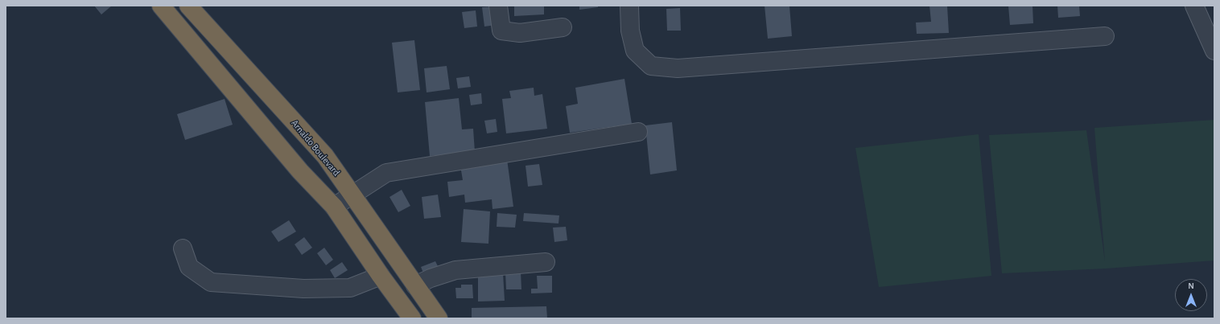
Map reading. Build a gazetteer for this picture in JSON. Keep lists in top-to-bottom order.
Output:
{
  "streets": {
    "highway": ["Arnaldo Boulevard"]
  },
  "north": "top"
}
